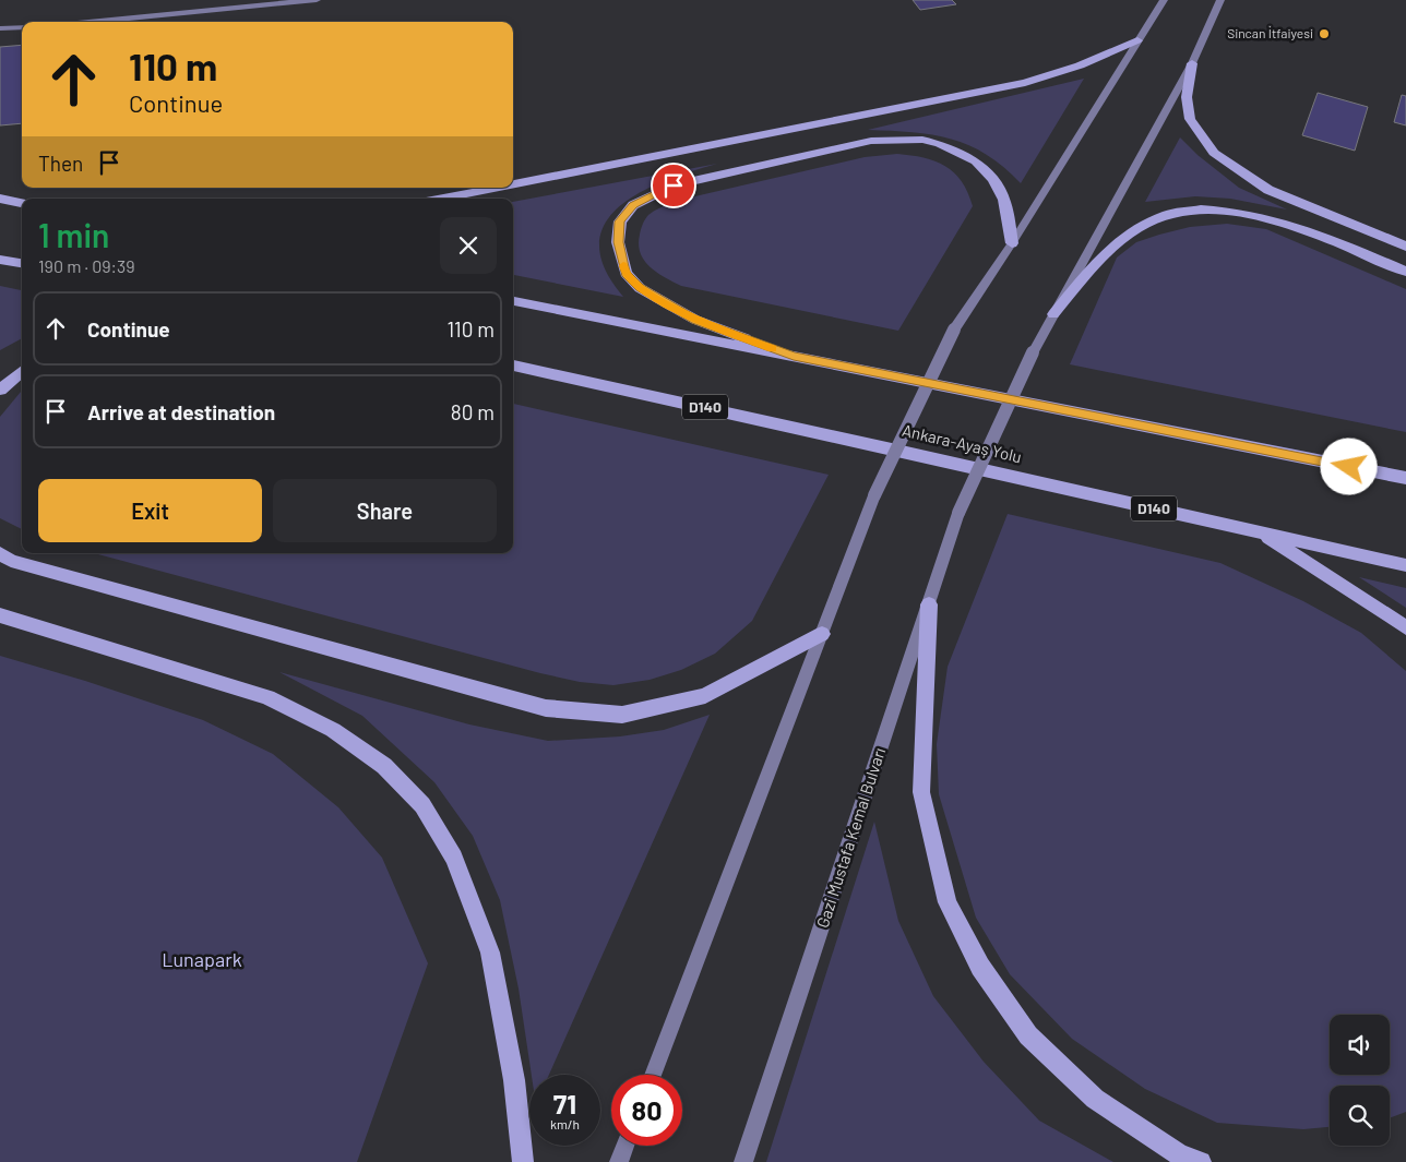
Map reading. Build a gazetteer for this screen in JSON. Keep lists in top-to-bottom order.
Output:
{
  "streets": {
    "highway": ["D140", "Ankara-Ayaş Yolu"],
    "main road": ["Gazi Mustafa Kemal Bulvarı"]
  },
  "parks": ["Lunapark"],
  "places": ["Sincan İtfaiyesi"],
  "page": {
    "turn": ["110 m", "Continue"],
    "then": "Then",
    "heading": ["1 min", "190 m · 09:39"],
    "list": [
      {
        "name": "Continue",
        "value": "110 m"
      },
      {
        "name": "Arrive at destination",
        "value": "80 m"
      }
    ],
    "buttons": ["Exit", "Share"],
    "speed": "71 km/h",
    "limit": "80"
  }
}
